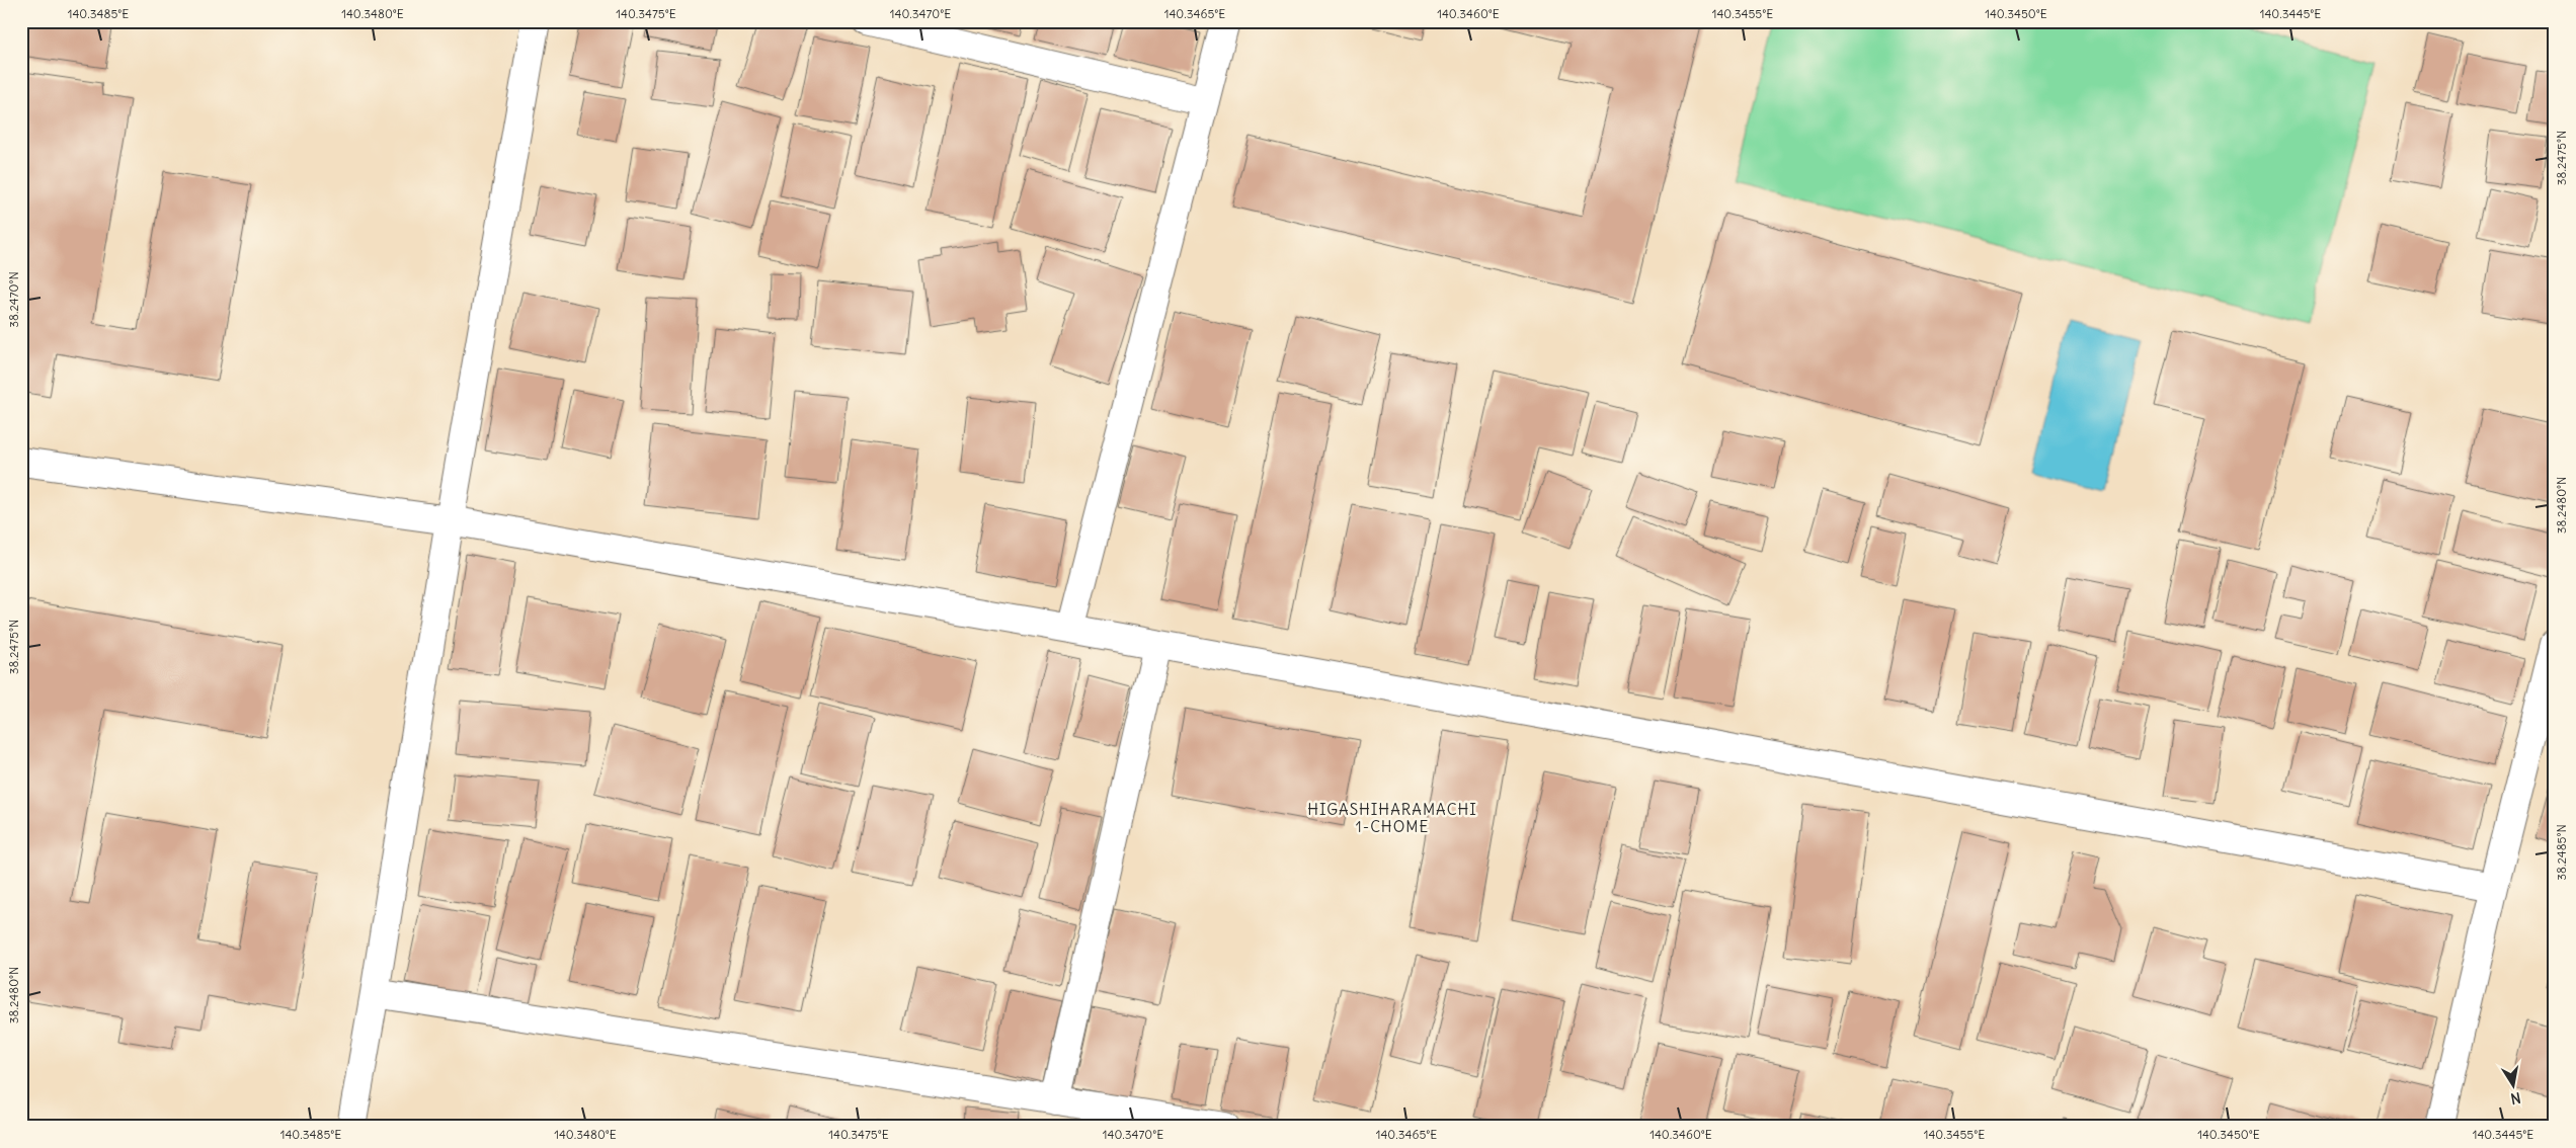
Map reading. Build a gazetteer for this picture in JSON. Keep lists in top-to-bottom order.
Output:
{
  "districts": ["HIGASHIHARAMACHI 1-CHOME"],
  "north": "bottom",
  "coordinates": [
    "140.3485°E",
    "140.3480°E",
    "140.3475°E",
    "140.3470°E",
    "140.3465°E",
    "140.3460°E",
    "140.3455°E",
    "140.3450°E",
    "140.3445°E",
    "38.2475°N",
    "38.2470°N",
    "38.2480°N",
    "38.2485°N"
  ]
}
